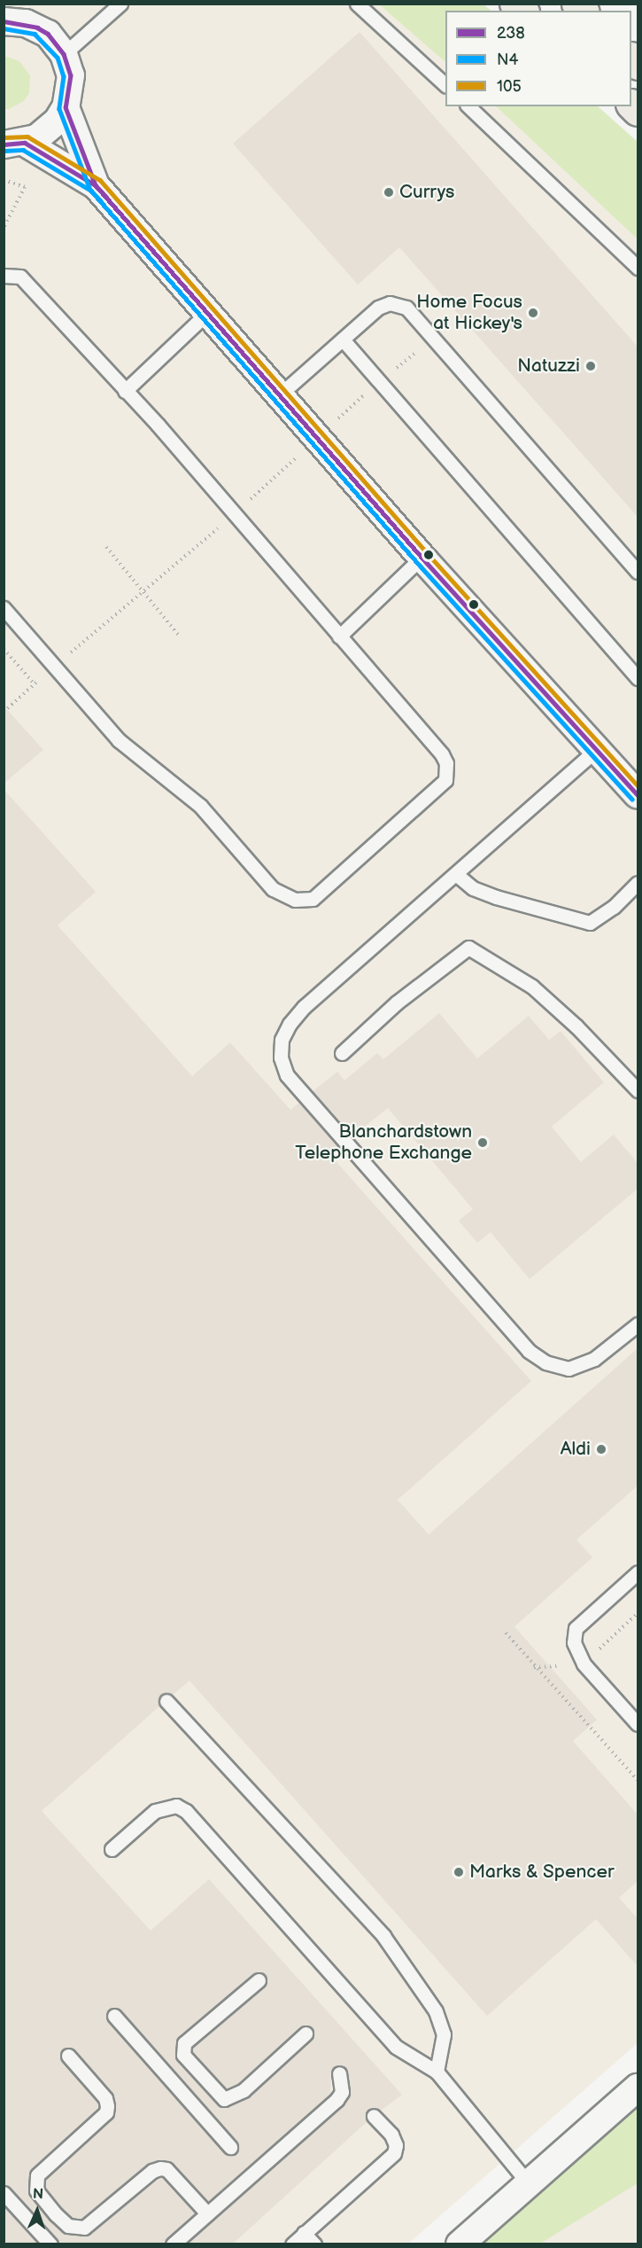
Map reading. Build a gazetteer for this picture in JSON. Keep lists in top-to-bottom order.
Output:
{
  "places": [
    "Currys",
    "Home Focus at Hickey's",
    "Natuzzi",
    "Blanchardstown Telephone Exchange",
    "Aldi",
    "Marks & Spencer"
  ],
  "lines": ["transit line 238", "transit line N4", "transit line 105"],
  "legend": ["238", "N4", "105"],
  "north": "top"
}
